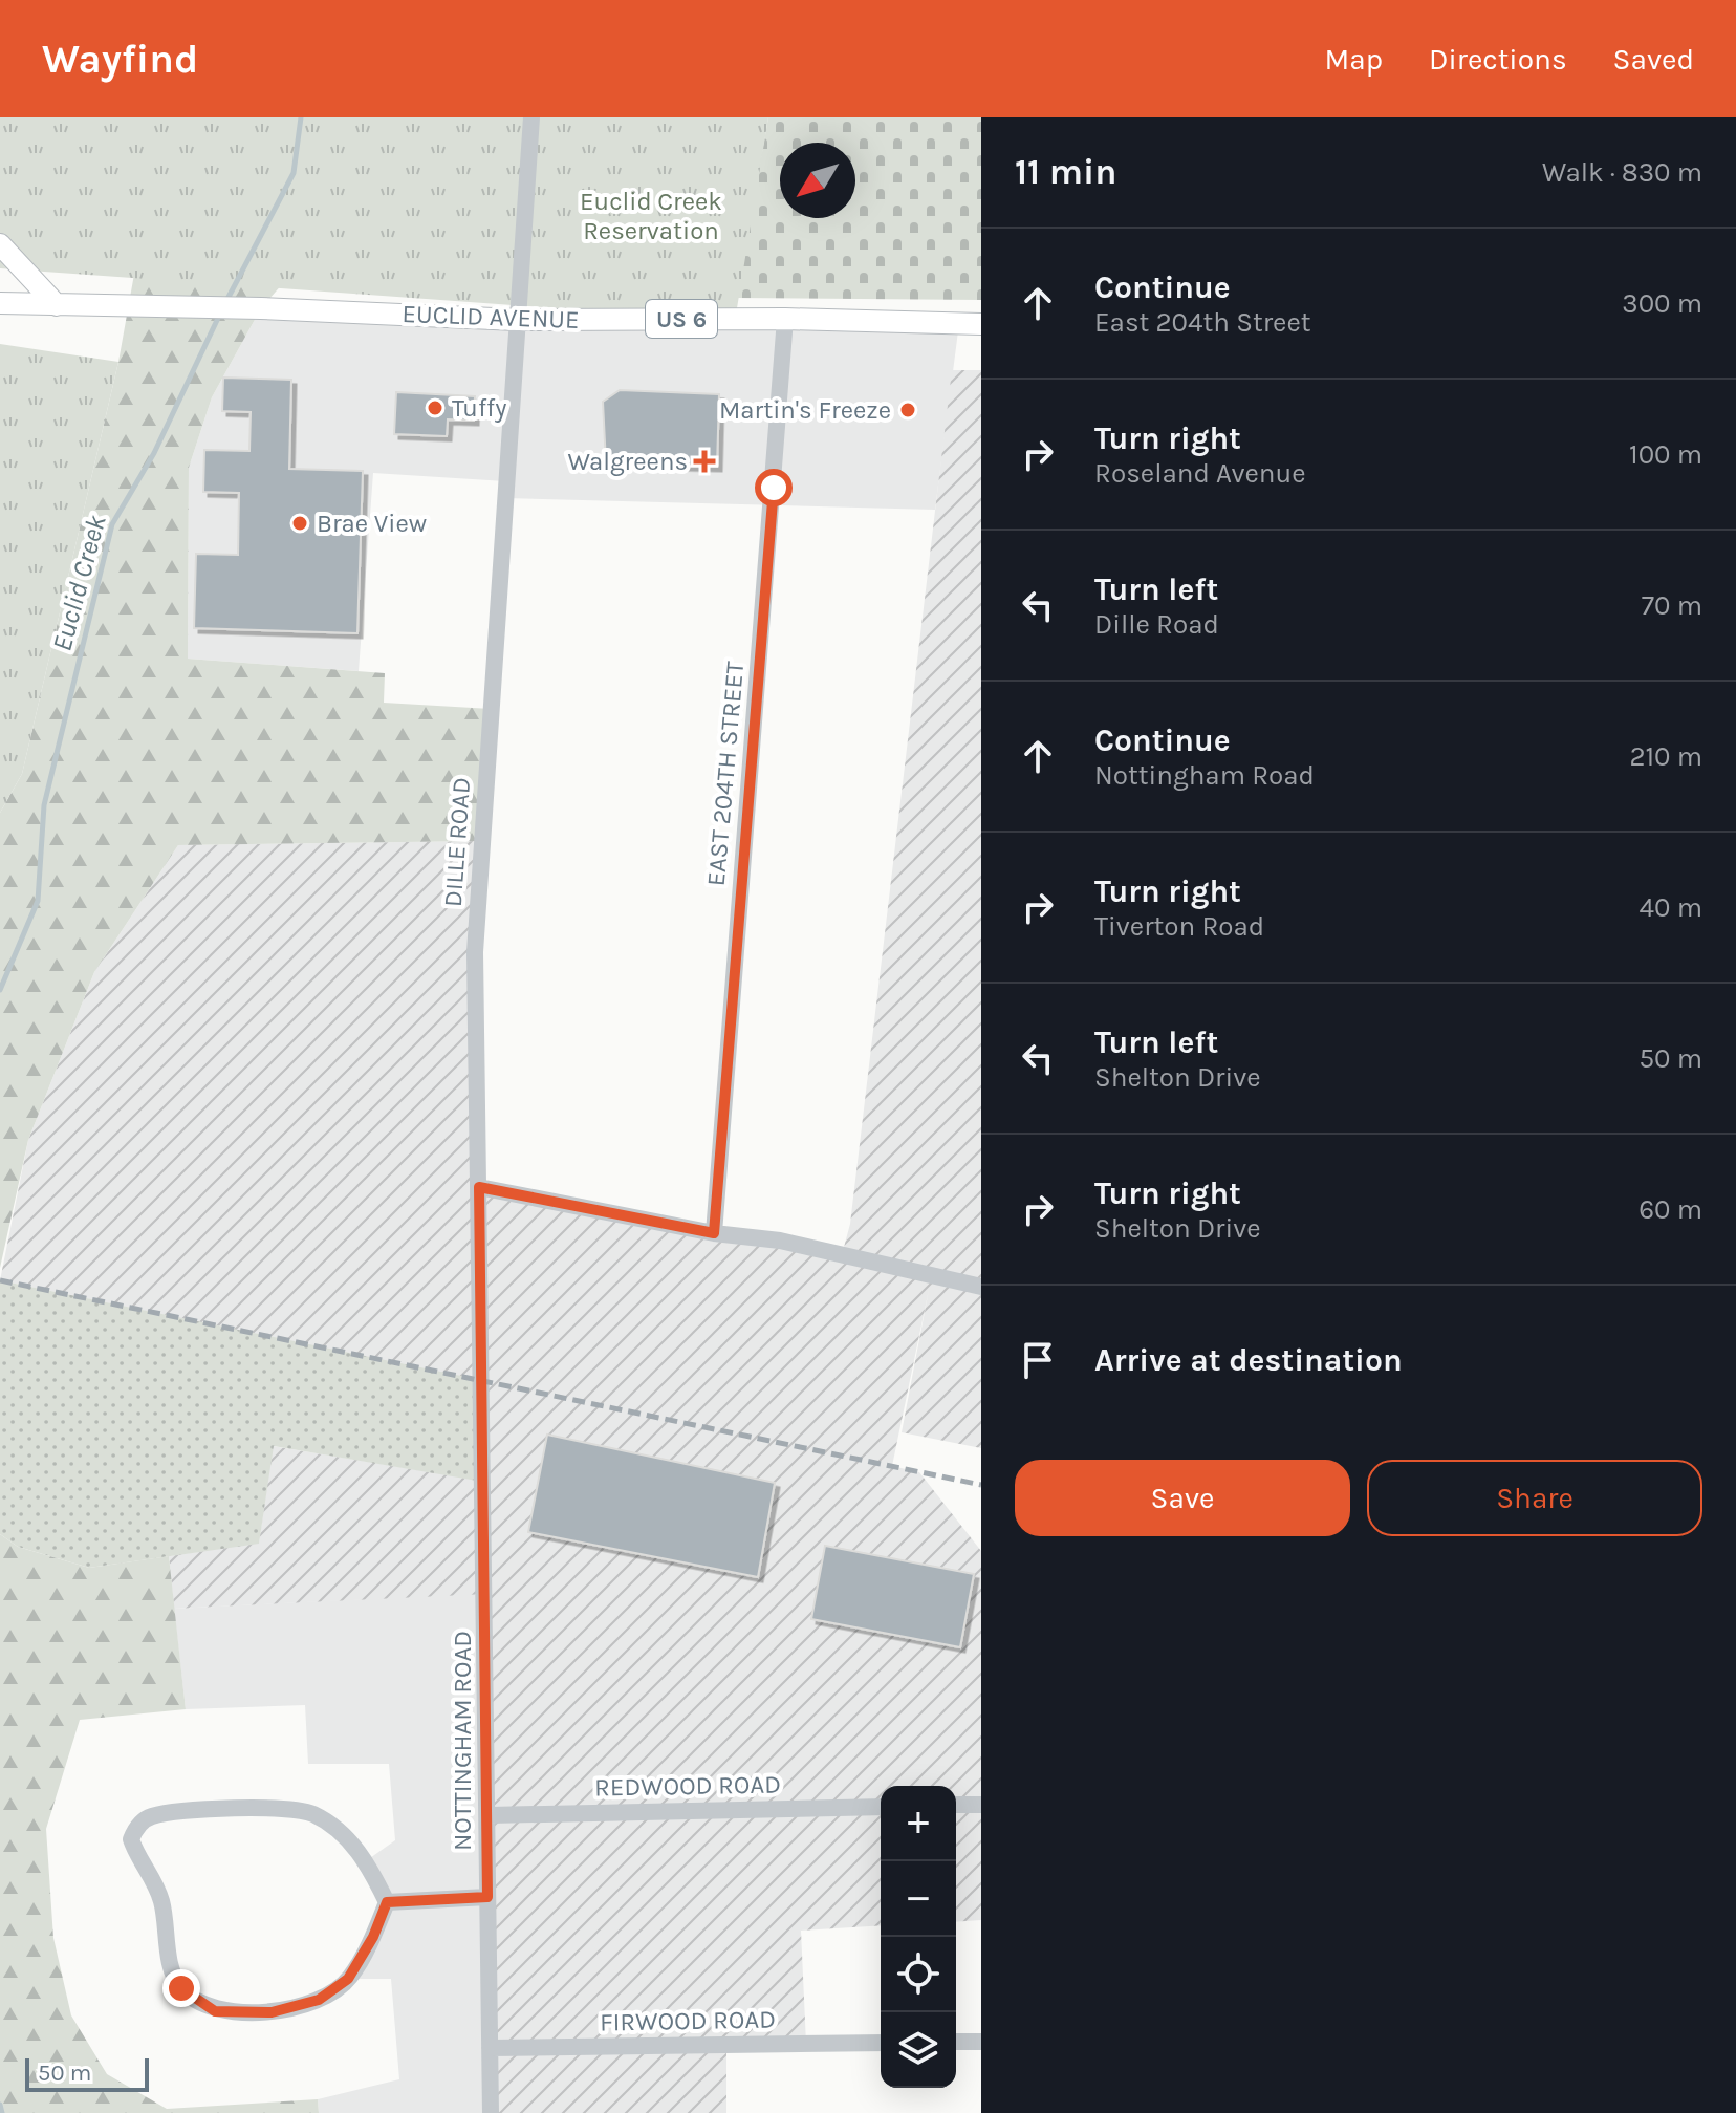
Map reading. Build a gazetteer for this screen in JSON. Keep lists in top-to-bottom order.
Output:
{
  "streets": {
    "main road": ["EUCLID AVENUE", "US 6"],
    "street": [
      "EAST 204TH STREET",
      "DILLE ROAD",
      "NOTTINGHAM ROAD",
      "REDWOOD ROAD",
      "FIRWOOD ROAD"
    ]
  },
  "crossings": [
    ["EUCLID AVENUE", "EAST 204TH STREET"],
    ["EUCLID AVENUE", "DILLE ROAD"],
    ["DILLE ROAD", "NOTTINGHAM ROAD"],
    ["NOTTINGHAM ROAD", "REDWOOD ROAD"],
    ["NOTTINGHAM ROAD", "FIRWOOD ROAD"]
  ],
  "water": ["Euclid Creek"],
  "parks": ["Euclid Creek Reservation"],
  "places": {
    "other": ["Tuffy", "Martin's Freeze", "Brae View"],
    "health": ["Walgreens"]
  },
  "scale_bar": "50 m",
  "north": "bottom left",
  "page": {
    "header": "Wayfind",
    "nav": ["Map", "Directions", "Saved"],
    "heading": ["11 min", "Walk · 830 m"],
    "list": [
      ["Continue", "East 204th Street", "300 m"],
      ["Turn right", "Roseland Avenue", "100 m"],
      ["Turn left", "Dille Road", "70 m"],
      ["Continue", "Nottingham Road", "210 m"],
      ["Turn right", "Tiverton Road", "40 m"],
      ["Turn left", "Shelton Drive", "50 m"],
      ["Turn right", "Shelton Drive", "60 m"],
      "Arrive at destination"
    ],
    "buttons": ["Save", "Share"],
    "map_buttons": ["+", "−"],
    "scale": "50 m"
  }
}
